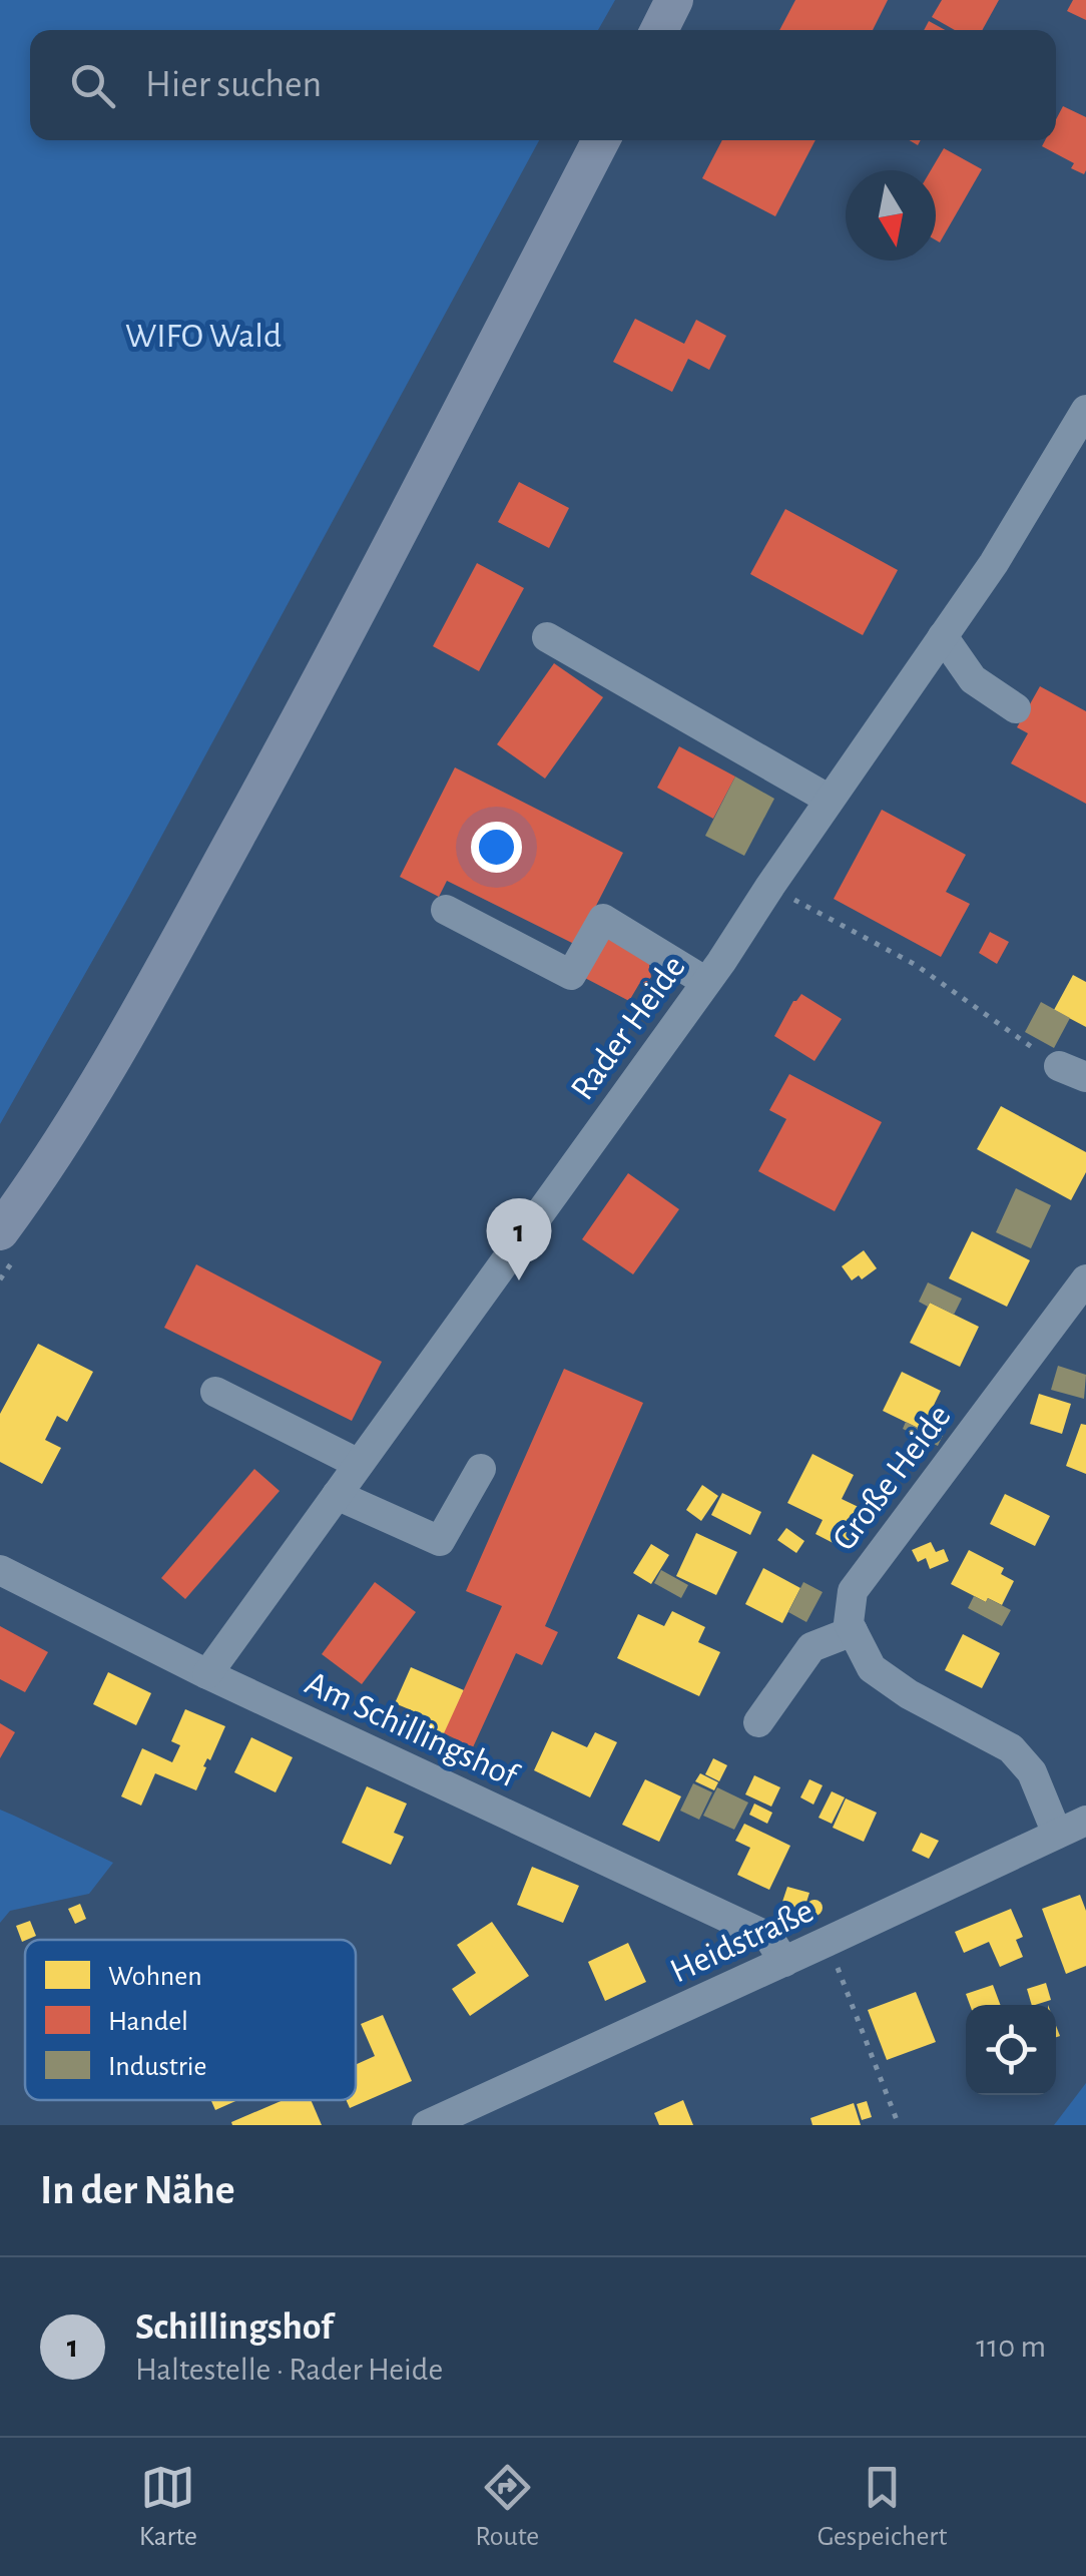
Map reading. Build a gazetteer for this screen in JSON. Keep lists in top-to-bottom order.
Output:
{
  "streets": {
    "street": [
      "Rader Heide",
      "Große Heide",
      "Am Schillingshof",
      "Heidstraße"
    ]
  },
  "crossings": [
    ["Rader Heide", "Am Schillingshof"],
    ["Am Schillingshof", "Heidstraße"]
  ],
  "parks": ["WIFO Wald"],
  "legend": ["Wohnen", "Handel", "Industrie"],
  "north": "bottom",
  "page": {
    "search": "Hier suchen",
    "pins": "1",
    "heading": "In der Nähe",
    "list": [
      {
        "mark": "1",
        "name": "Schillingshof",
        "note": "Haltestelle · Rader Heide",
        "value": "110 m"
      }
    ],
    "nav": ["Karte", "Route", "Gespeichert"]
  }
}
